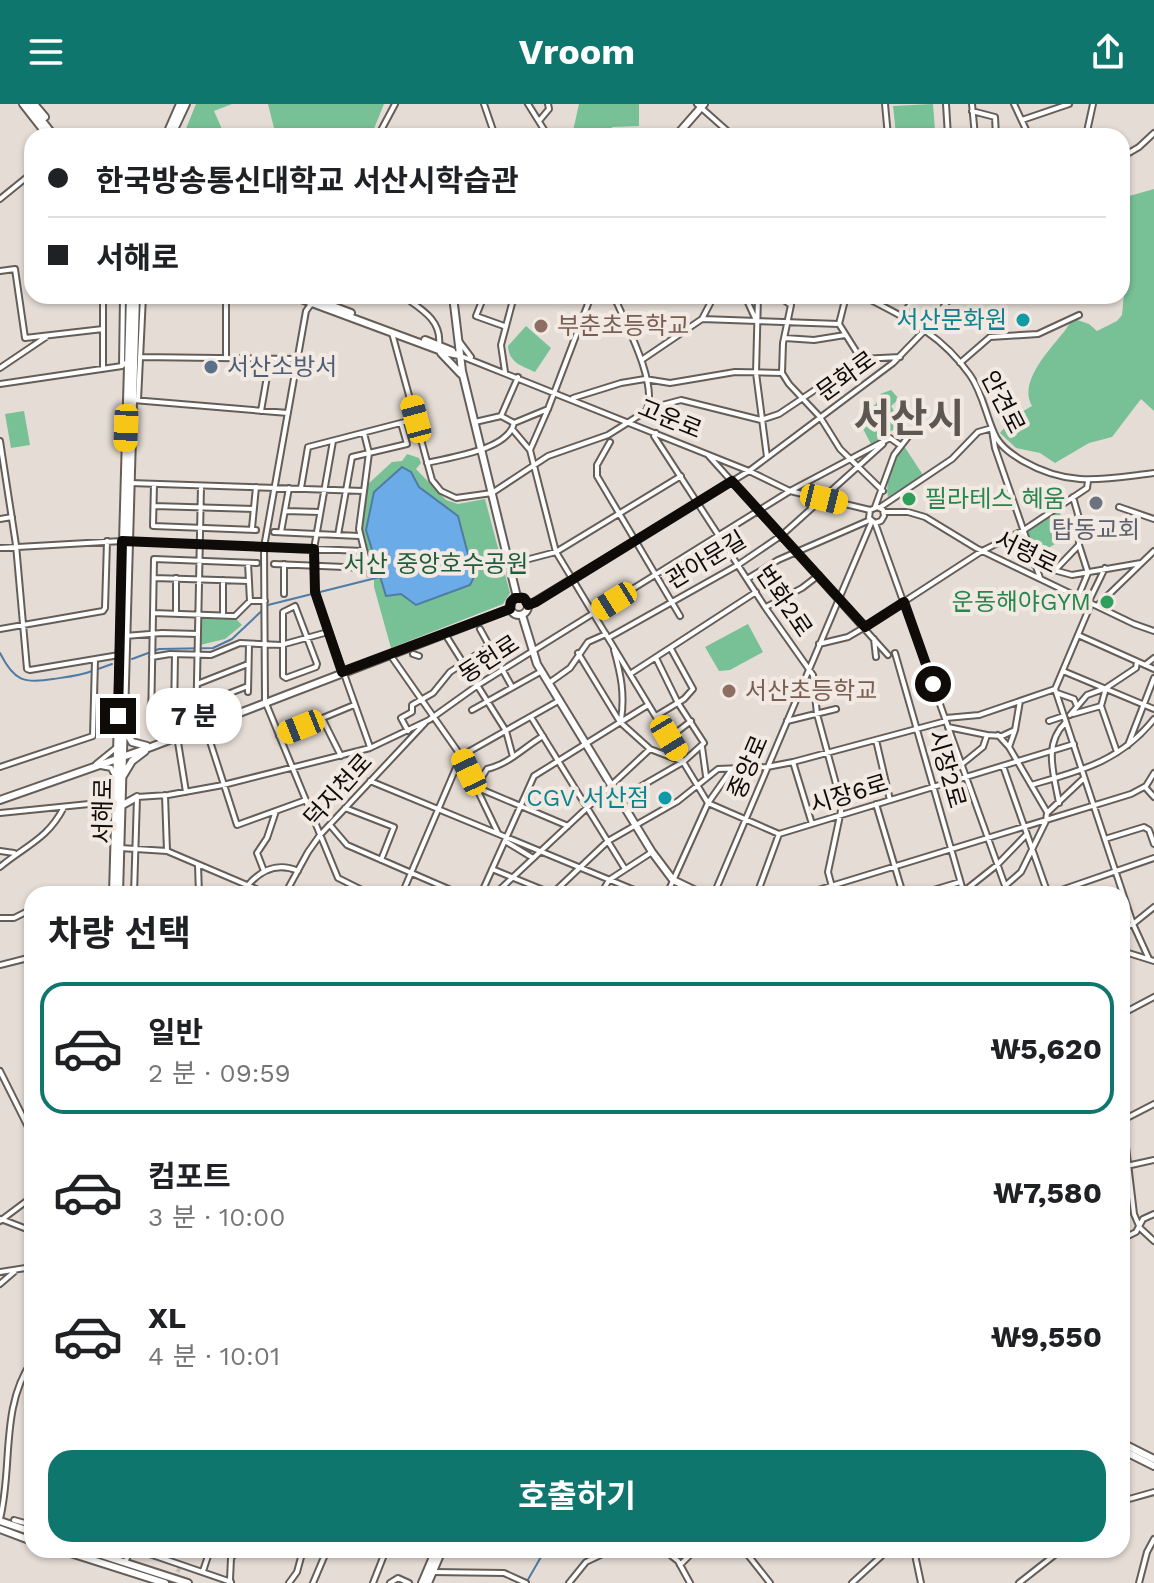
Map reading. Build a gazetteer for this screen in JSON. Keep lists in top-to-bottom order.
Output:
{
  "streets": {
    "main road": ["고운로", "서해로"],
    "street": [
      "문화로",
      "안견로",
      "서령로",
      "관아문길",
      "번화2로",
      "동헌로",
      "중앙로",
      "시장2로",
      "덕지천로",
      "시장6로"
    ]
  },
  "crossings": [
    ["문화로", "안견로"],
    ["문화로", "고운로"],
    ["문화로", "번화2로"],
    ["고운로", "서령로"],
    ["고운로", "관아문길"],
    ["고운로", "번화2로"],
    ["고운로", "동헌로"],
    ["관아문길", "번화2로"],
    ["번화2로", "동헌로"],
    ["번화2로", "중앙로"],
    ["동헌로", "덕지천로"],
    ["시장2로", "시장6로"]
  ],
  "districts": ["서산시"],
  "parks": ["서산 중앙호수공원"],
  "places": [
    "서산문화원",
    "부춘초등학교",
    "서산소방서",
    "필라테스 혜움",
    "탑동교회",
    "운동해야GYM",
    "서산초등학교",
    "CGV 서산점"
  ],
  "page": {
    "header": "Vroom",
    "banner": ["한국방송통신대학교 서산시학습관", "서해로"],
    "bubble": "7 분",
    "heading": "차량 선택",
    "list": [
      {
        "name": "일반",
        "note": "2 분 · 09:59",
        "value": "₩5,620"
      },
      {
        "name": "컴포트",
        "note": "3 분 · 10:00",
        "value": "₩7,580"
      },
      {
        "name": "XL",
        "note": "4 분 · 10:01",
        "value": "₩9,550"
      }
    ],
    "buttons": "호출하기"
  }
}
